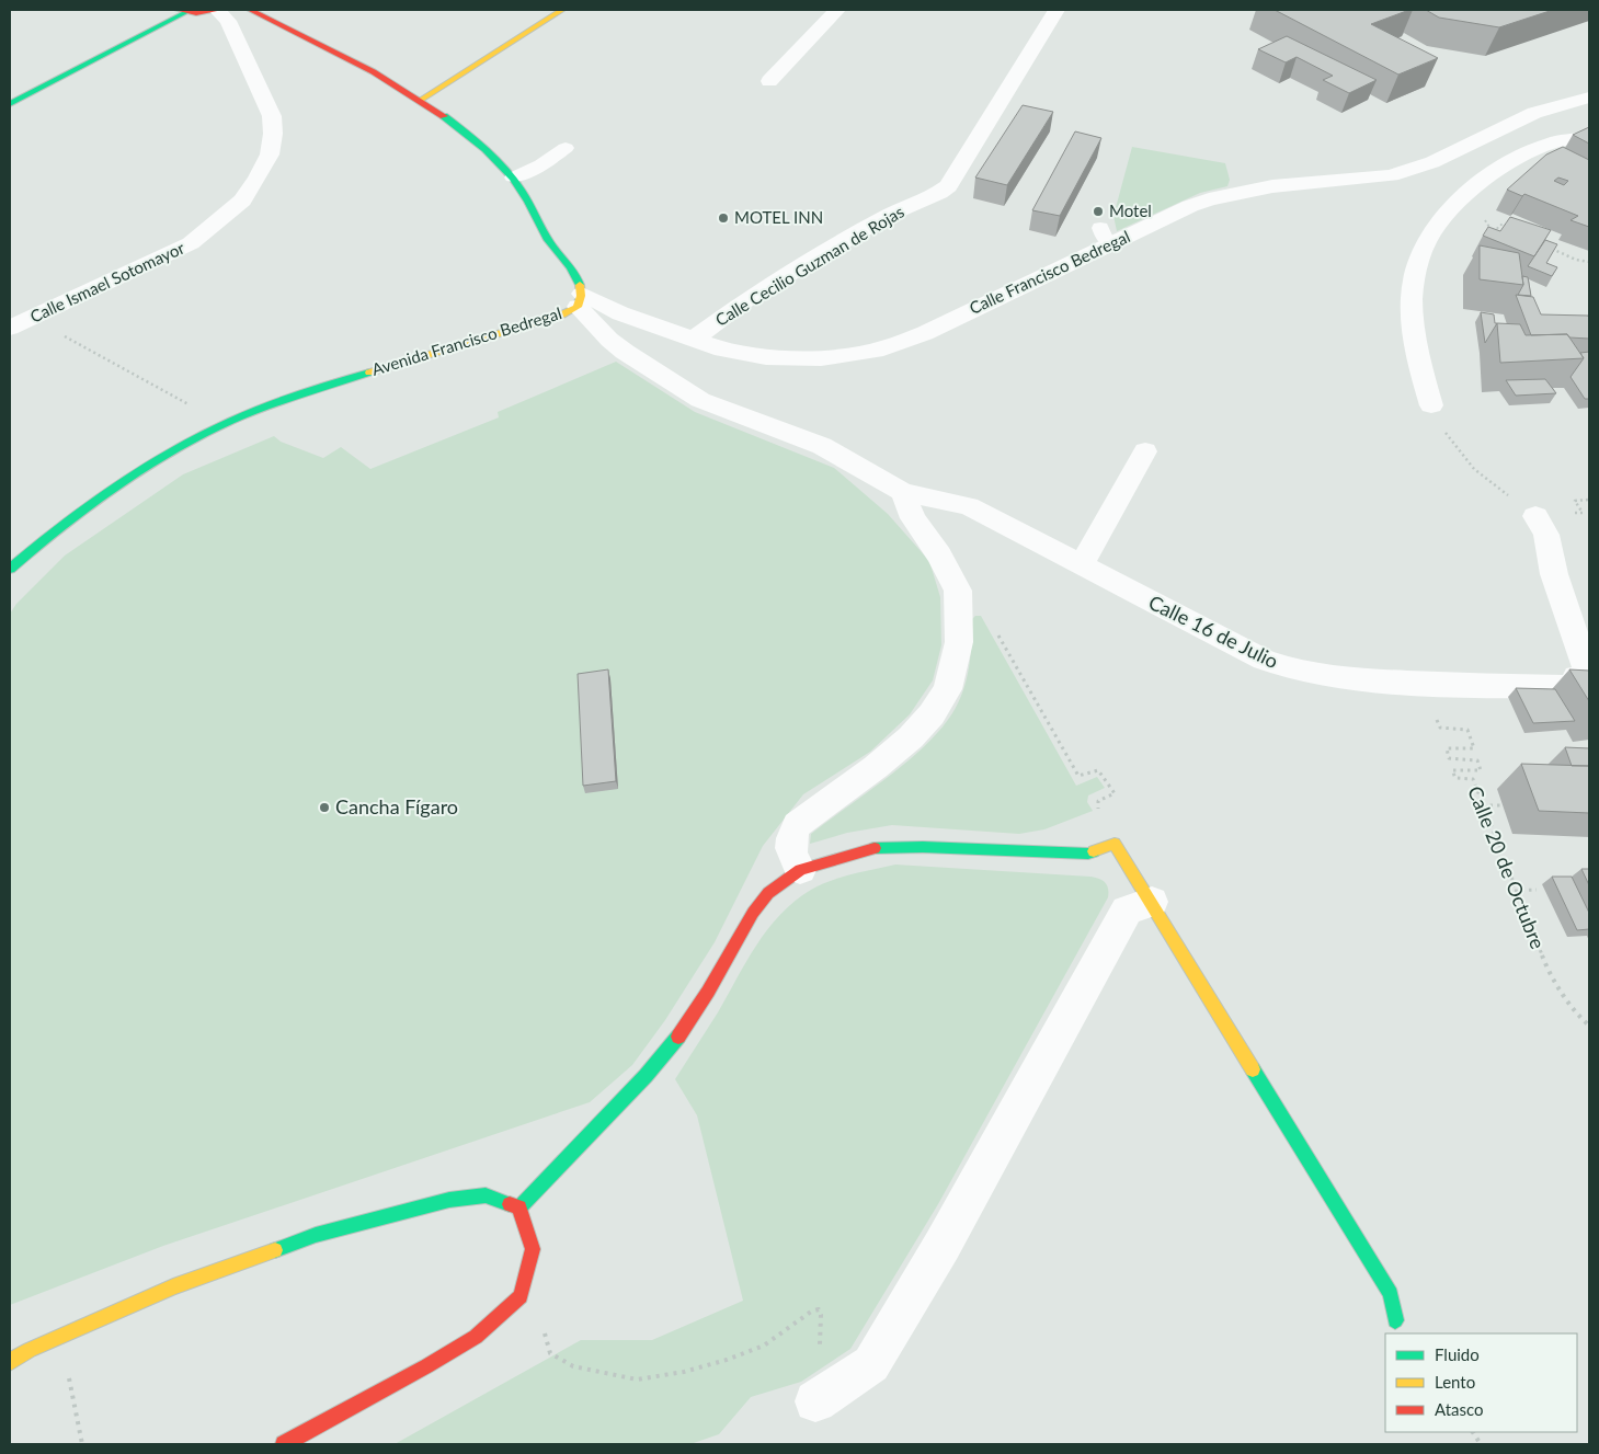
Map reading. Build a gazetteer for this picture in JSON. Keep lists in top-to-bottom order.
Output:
{
  "streets": {
    "main road": ["Avenida Francisco Bedregal"],
    "street": [
      "Calle Cecilio Guzman de Rojas",
      "Calle Francisco Bedregal",
      "Calle Ismael Sotomayor",
      "Calle 16 de Julio"
    ],
    "path": ["Calle 20 de Octubre"]
  },
  "crossings": [
    ["Calle Cecilio Guzman de Rojas", "Calle Francisco Bedregal"],
    ["Calle Francisco Bedregal", "Avenida Francisco Bedregal"],
    ["Calle Francisco Bedregal", "Calle 16 de Julio"],
    ["Avenida Francisco Bedregal", "Calle 16 de Julio"],
    ["Calle 16 de Julio", "Calle 20 de Octubre"]
  ],
  "places": ["Motel", "MOTEL INN", "Cancha Fígaro"],
  "legend": ["Fluido", "Lento", "Atasco"]
}
